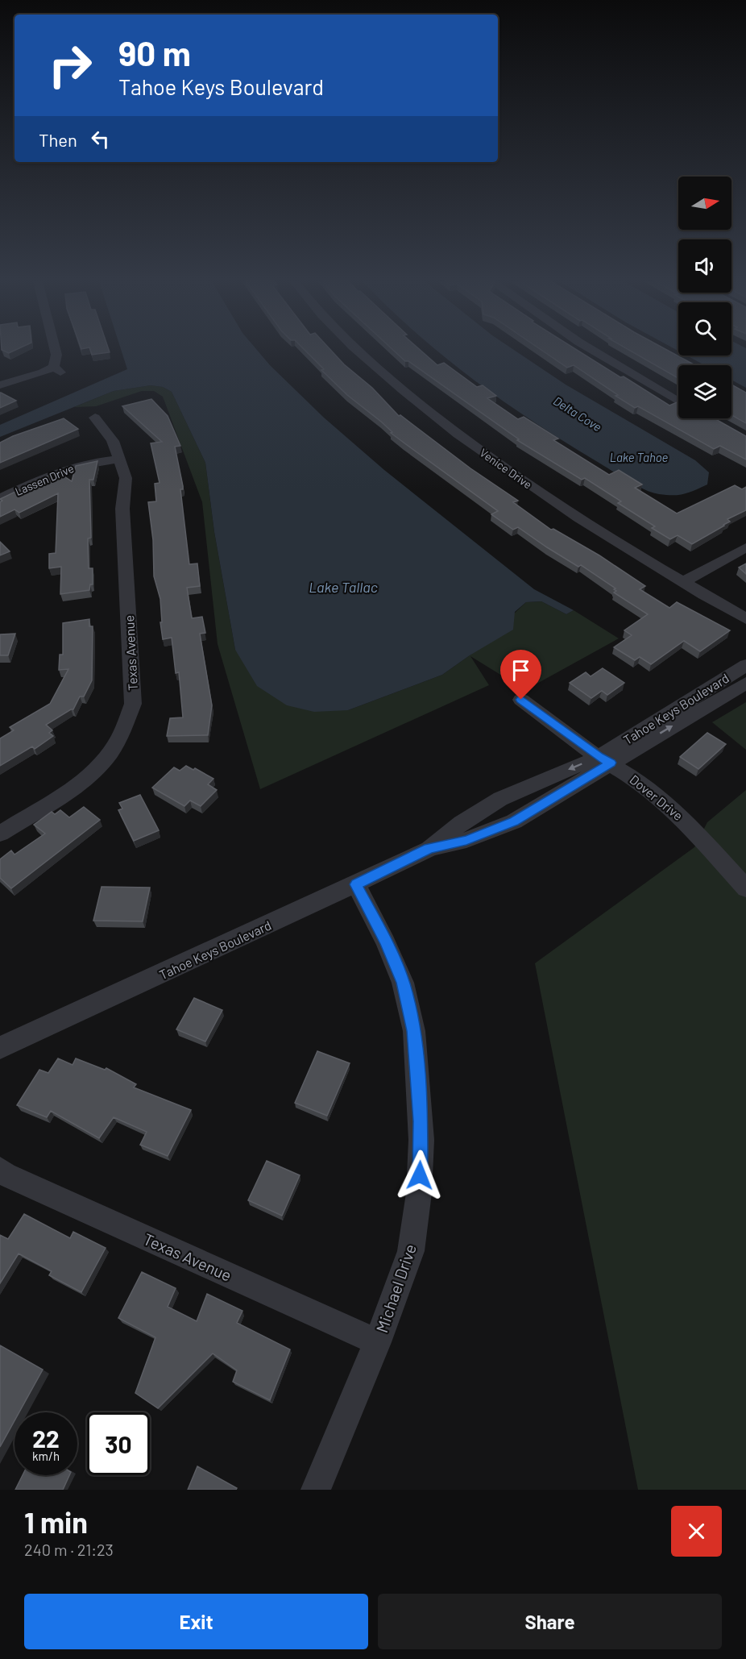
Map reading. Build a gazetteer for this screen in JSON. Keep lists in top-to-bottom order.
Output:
{
  "streets": {
    "street": [
      "Venice Drive",
      "Lassen Drive",
      "Texas Avenue",
      "Tahoe Keys Boulevard",
      "Dover Drive",
      "Michael Drive"
    ]
  },
  "crossings": [
    ["Lassen Drive", "Texas Avenue"],
    ["Texas Avenue", "Michael Drive"],
    ["Tahoe Keys Boulevard", "Dover Drive"],
    ["Tahoe Keys Boulevard", "Michael Drive"]
  ],
  "water": ["Delta Cove", "Lake Tahoe", "Lake Tallac"],
  "north": "right",
  "page": {
    "turn": ["90 m", "Tahoe Keys Boulevard"],
    "then": "Then",
    "speed": "22 km/h",
    "limit": "30",
    "heading": ["1 min", "240 m · 21:23"],
    "buttons": ["Exit", "Share"]
  }
}
